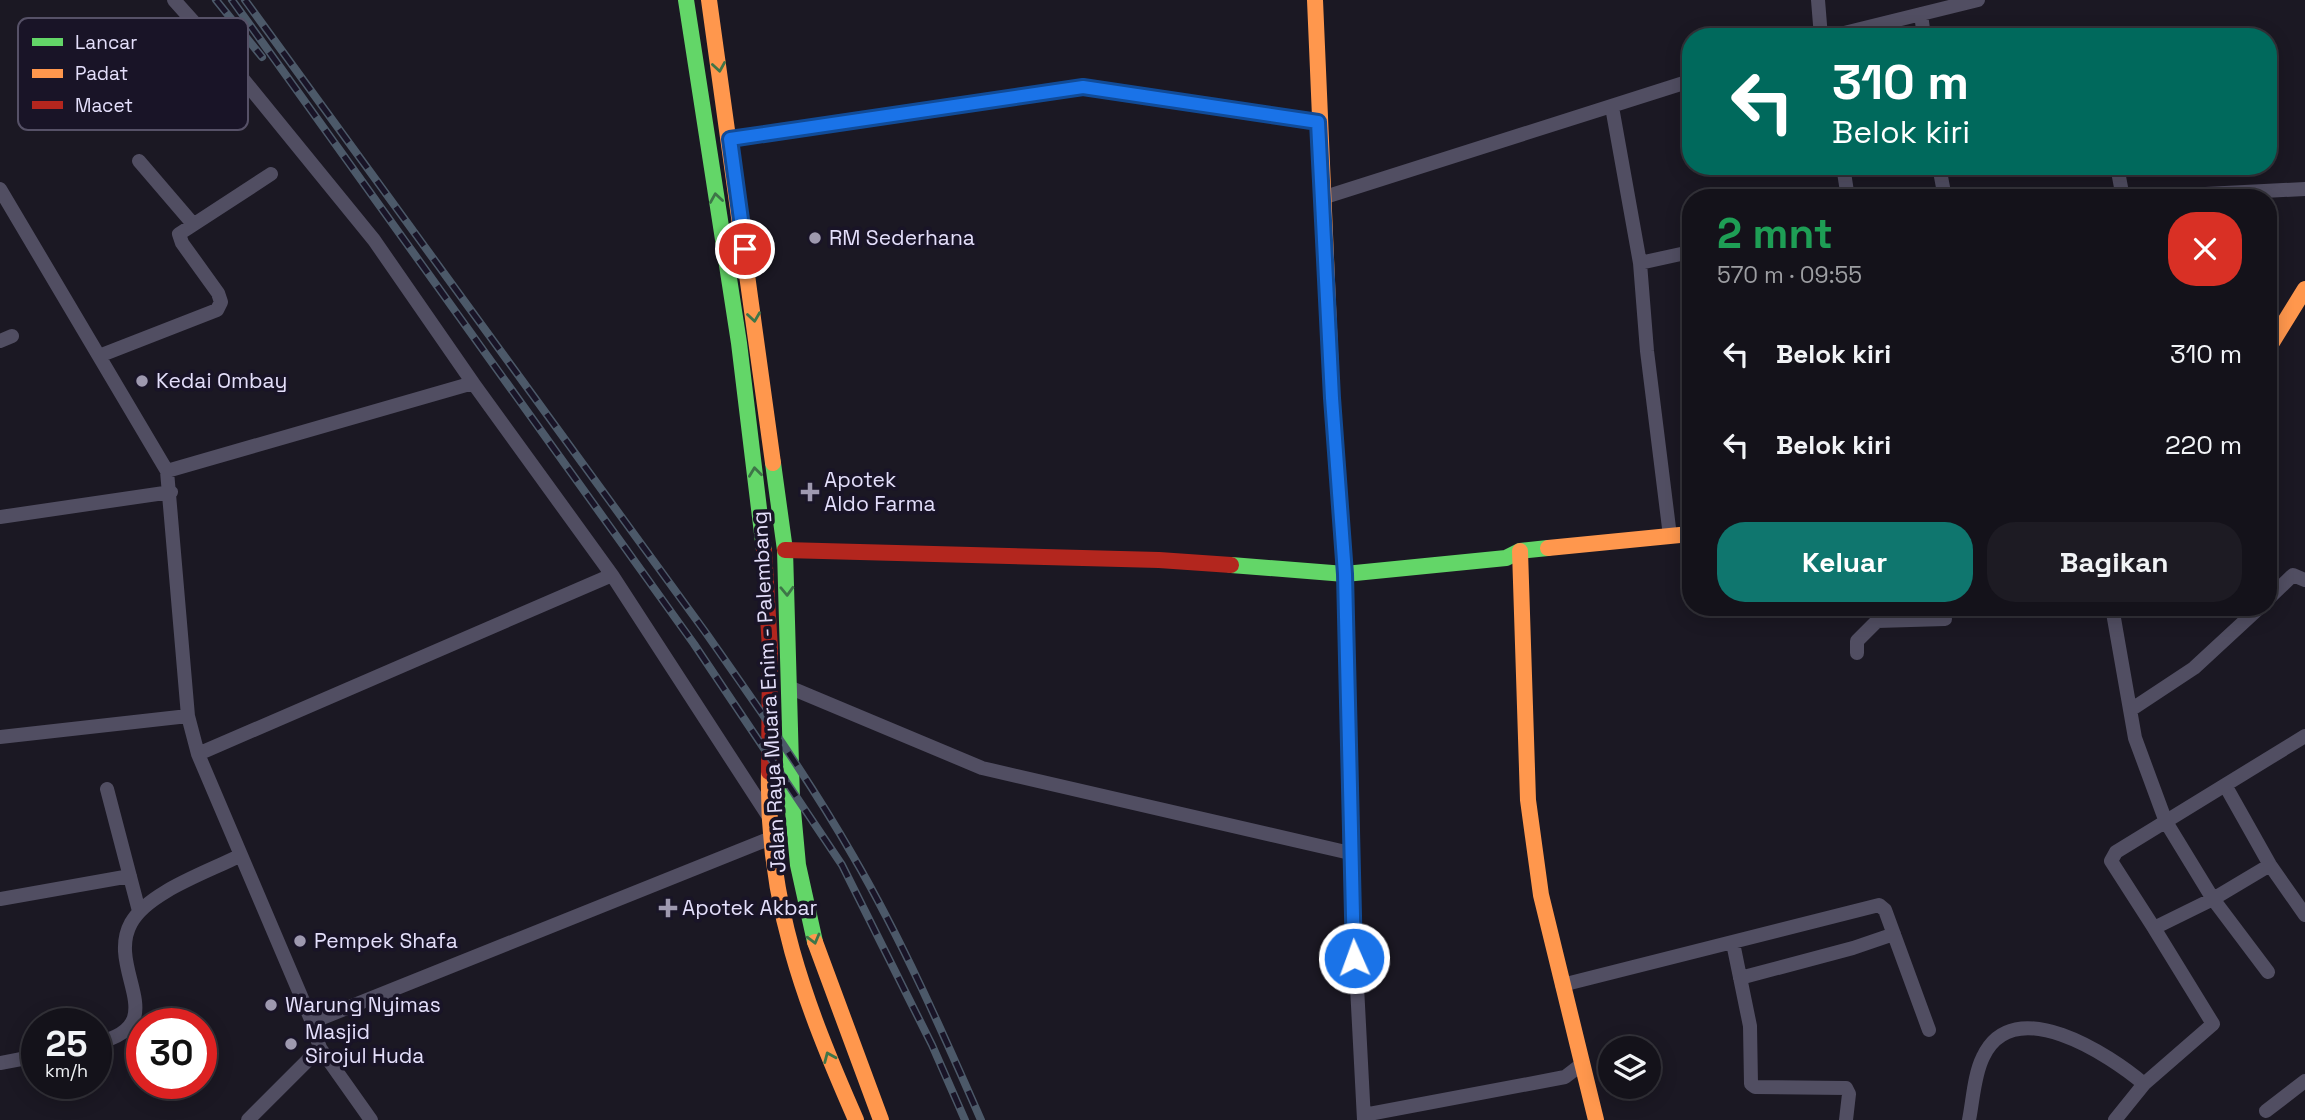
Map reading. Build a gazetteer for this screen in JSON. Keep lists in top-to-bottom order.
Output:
{
  "streets": {
    "main road": ["Jalan Raya Muara Enim - Palembang"]
  },
  "places": {
    "other": [
      "RM Sederhana",
      "Kedai Ombay",
      "Pempek Shafa",
      "Warung Nyimas",
      "Masjid Sirojul Huda"
    ],
    "health": ["Apotek Aldo Farma", "Apotek Akbar"]
  },
  "legend": ["Lancar", "Padat", "Macet"],
  "page": {
    "turn": ["310 m", "Belok kiri"],
    "heading": ["2 mnt", "570 m · 09:55"],
    "list": [
      {
        "name": "Belok kiri",
        "value": "310 m"
      },
      {
        "name": "Belok kiri",
        "value": "220 m"
      }
    ],
    "buttons": ["Keluar", "Bagikan"],
    "speed": "25 km/h",
    "limit": "30"
  }
}
